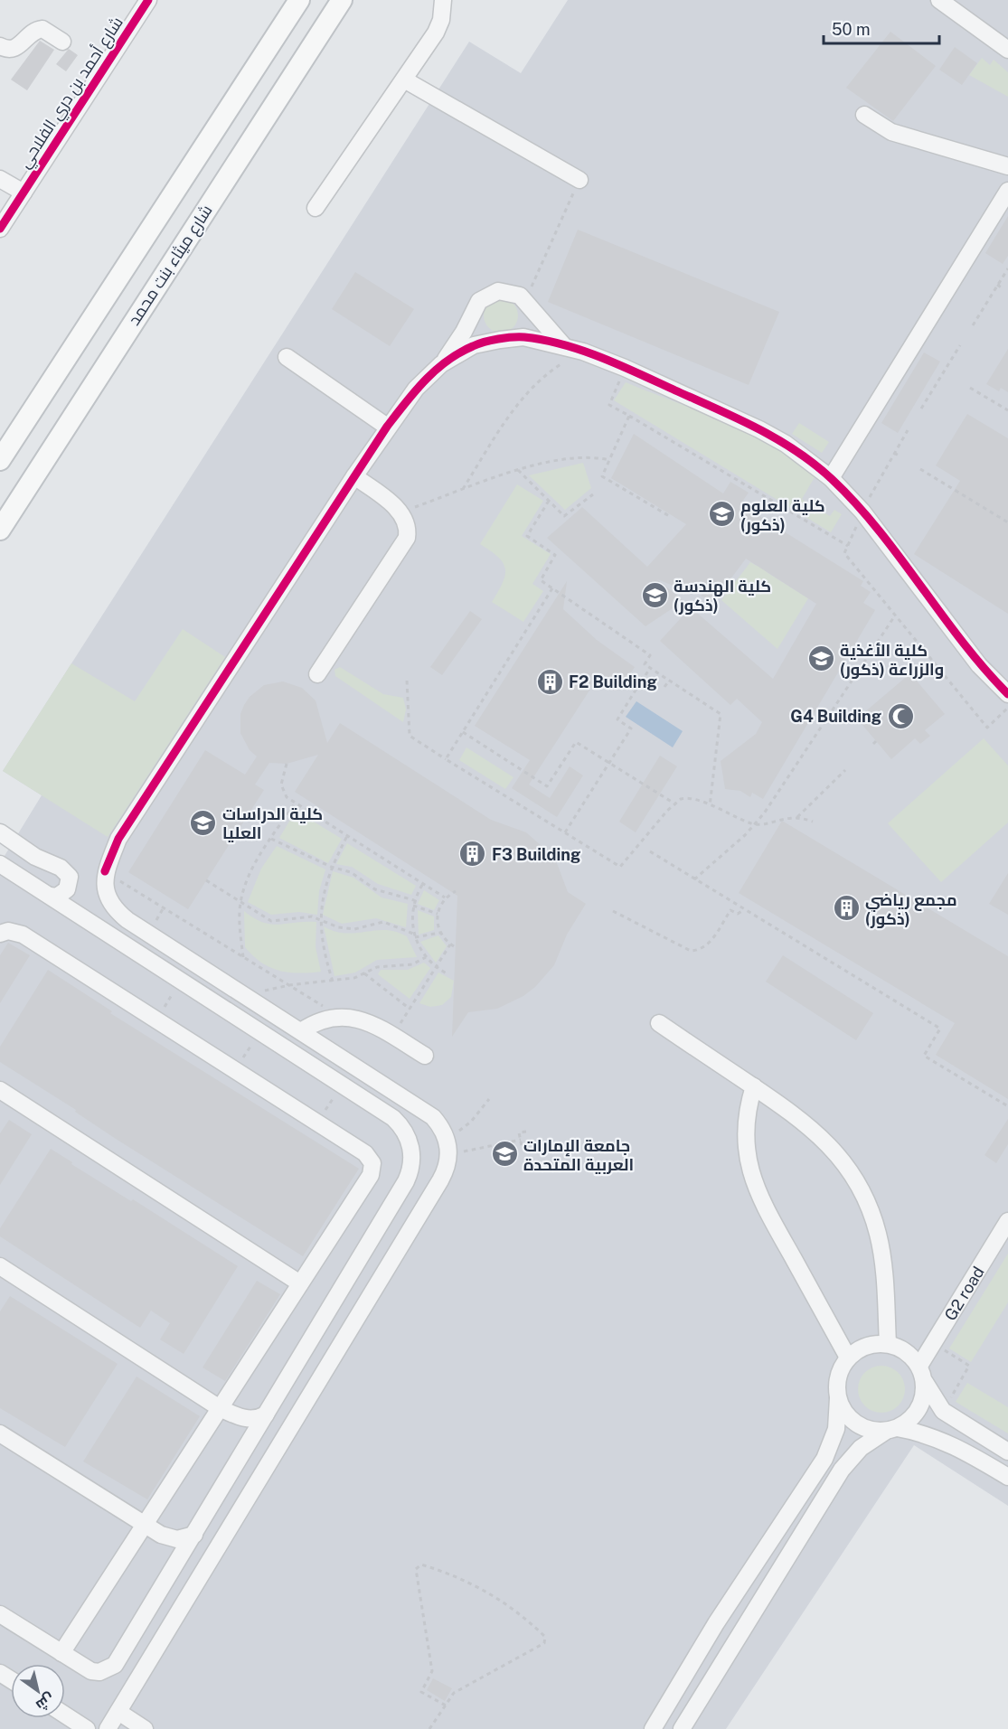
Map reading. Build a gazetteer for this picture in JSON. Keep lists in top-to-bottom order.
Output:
{
  "streets": {
    "main road": ["شارع ميثاء بنت محمد"],
    "street": ["شارع أحمد بن دري الفلاحي", "G2 road"]
  },
  "places": {
    "school or university": [
      "كلية العلوم (ذكور)",
      "كلية الهندسة (ذكور)",
      "كلية الأغذية والزراعة (ذكور)",
      "كلية الدراسات العليا",
      "جامعة الإمارات العربية المتحدة"
    ],
    "building": ["F2 Building", "F3 Building", "مجمع رياضي (ذكور)"],
    "mosque": ["G4 Building"]
  },
  "scale_bar": "50 m",
  "north": "bottom right"
}
